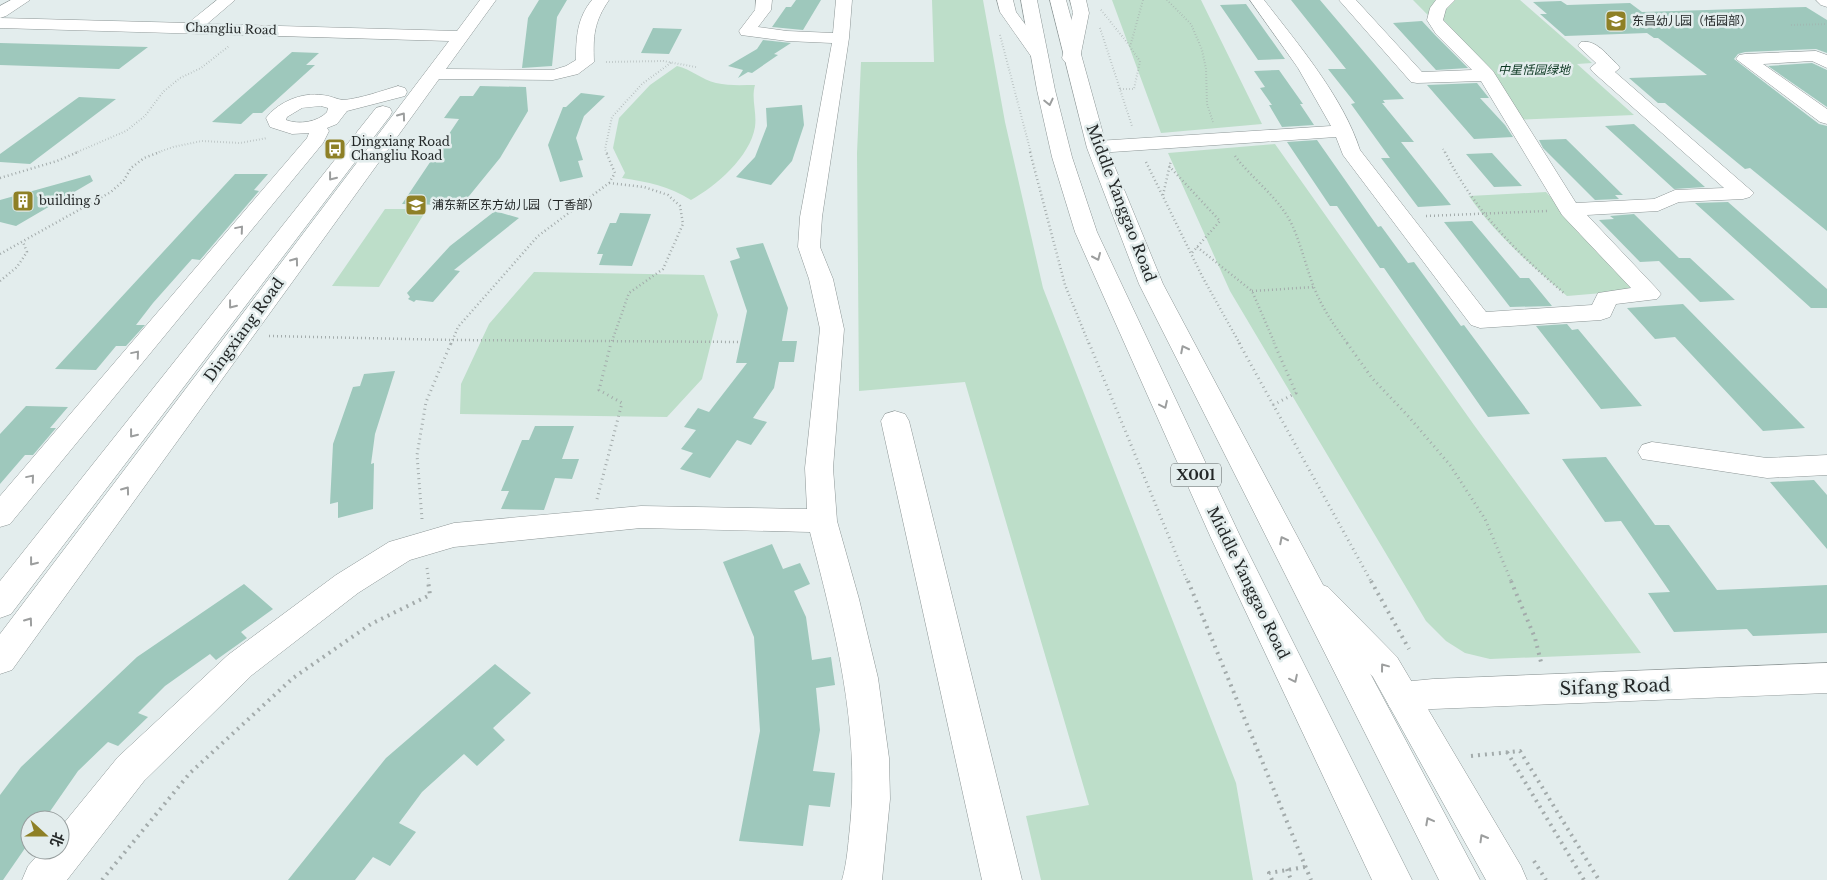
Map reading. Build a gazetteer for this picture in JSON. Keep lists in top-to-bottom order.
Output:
{
  "streets": {
    "main road": [
      "Changliu Road",
      "Middle Yanggao Road",
      "Dingxiang Road",
      "X001",
      "Sifang Road"
    ]
  },
  "crossings": [
    ["Changliu Road", "Dingxiang Road"],
    ["Middle Yanggao Road", "Sifang Road"]
  ],
  "parks": ["中星恬园绿地"],
  "places": {
    "school or university": ["东昌幼儿园（恬园部）", "浦东新区东方幼儿园（丁香部）"],
    "bus stop": ["Dingxiang Road Changliu Road"],
    "building": ["building 5"]
  },
  "north": "right"
}
